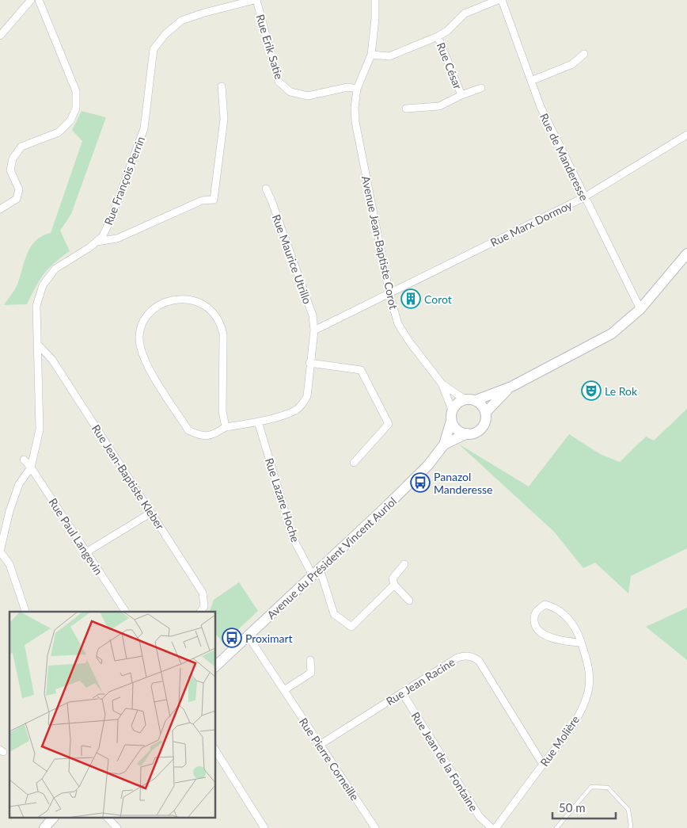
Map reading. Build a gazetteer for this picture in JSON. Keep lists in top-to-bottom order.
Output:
{
  "streets": {
    "street": [
      "Rue Erik Satie",
      "Rue César",
      "Rue de Manderesse",
      "Rue François Perrin",
      "Rue Marx Dormoy",
      "Avenue Jean-Baptiste Corot",
      "Rue Maurice Utrillo",
      "Rue Jean-Baptiste Kleber",
      "Rue Lazare Hoche",
      "Rue Paul Langevin",
      "Avenue du Président Vincent Auriol",
      "Rue Jean Racine",
      "Rue Molière",
      "Rue Pierre Corneille",
      "Rue Jean de la Fontaine"
    ]
  },
  "crossings": [
    ["Rue Erik Satie", "Rue François Perrin"],
    ["Rue Erik Satie", "Avenue Jean-Baptiste Corot"],
    ["Rue de Manderesse", "Rue Marx Dormoy"],
    ["Rue François Perrin", "Rue Jean-Baptiste Kleber"],
    ["Rue François Perrin", "Rue Paul Langevin"],
    ["Rue Marx Dormoy", "Avenue Jean-Baptiste Corot"],
    ["Rue Marx Dormoy", "Rue Maurice Utrillo"],
    ["Avenue Jean-Baptiste Corot", "Avenue du Président Vincent Auriol"],
    ["Rue Maurice Utrillo", "Rue Lazare Hoche"],
    ["Rue Lazare Hoche", "Avenue du Président Vincent Auriol"],
    ["Avenue du Président Vincent Auriol", "Rue Pierre Corneille"],
    ["Rue Jean Racine", "Rue Molière"],
    ["Rue Jean Racine", "Rue Pierre Corneille"],
    ["Rue Jean Racine", "Rue Jean de la Fontaine"]
  ],
  "places": {
    "building": ["Corot"],
    "theatre": ["Le Rok"],
    "bus stop": ["Panazol Manderesse", "Proximart"]
  },
  "scale_bar": "50 m"
}
